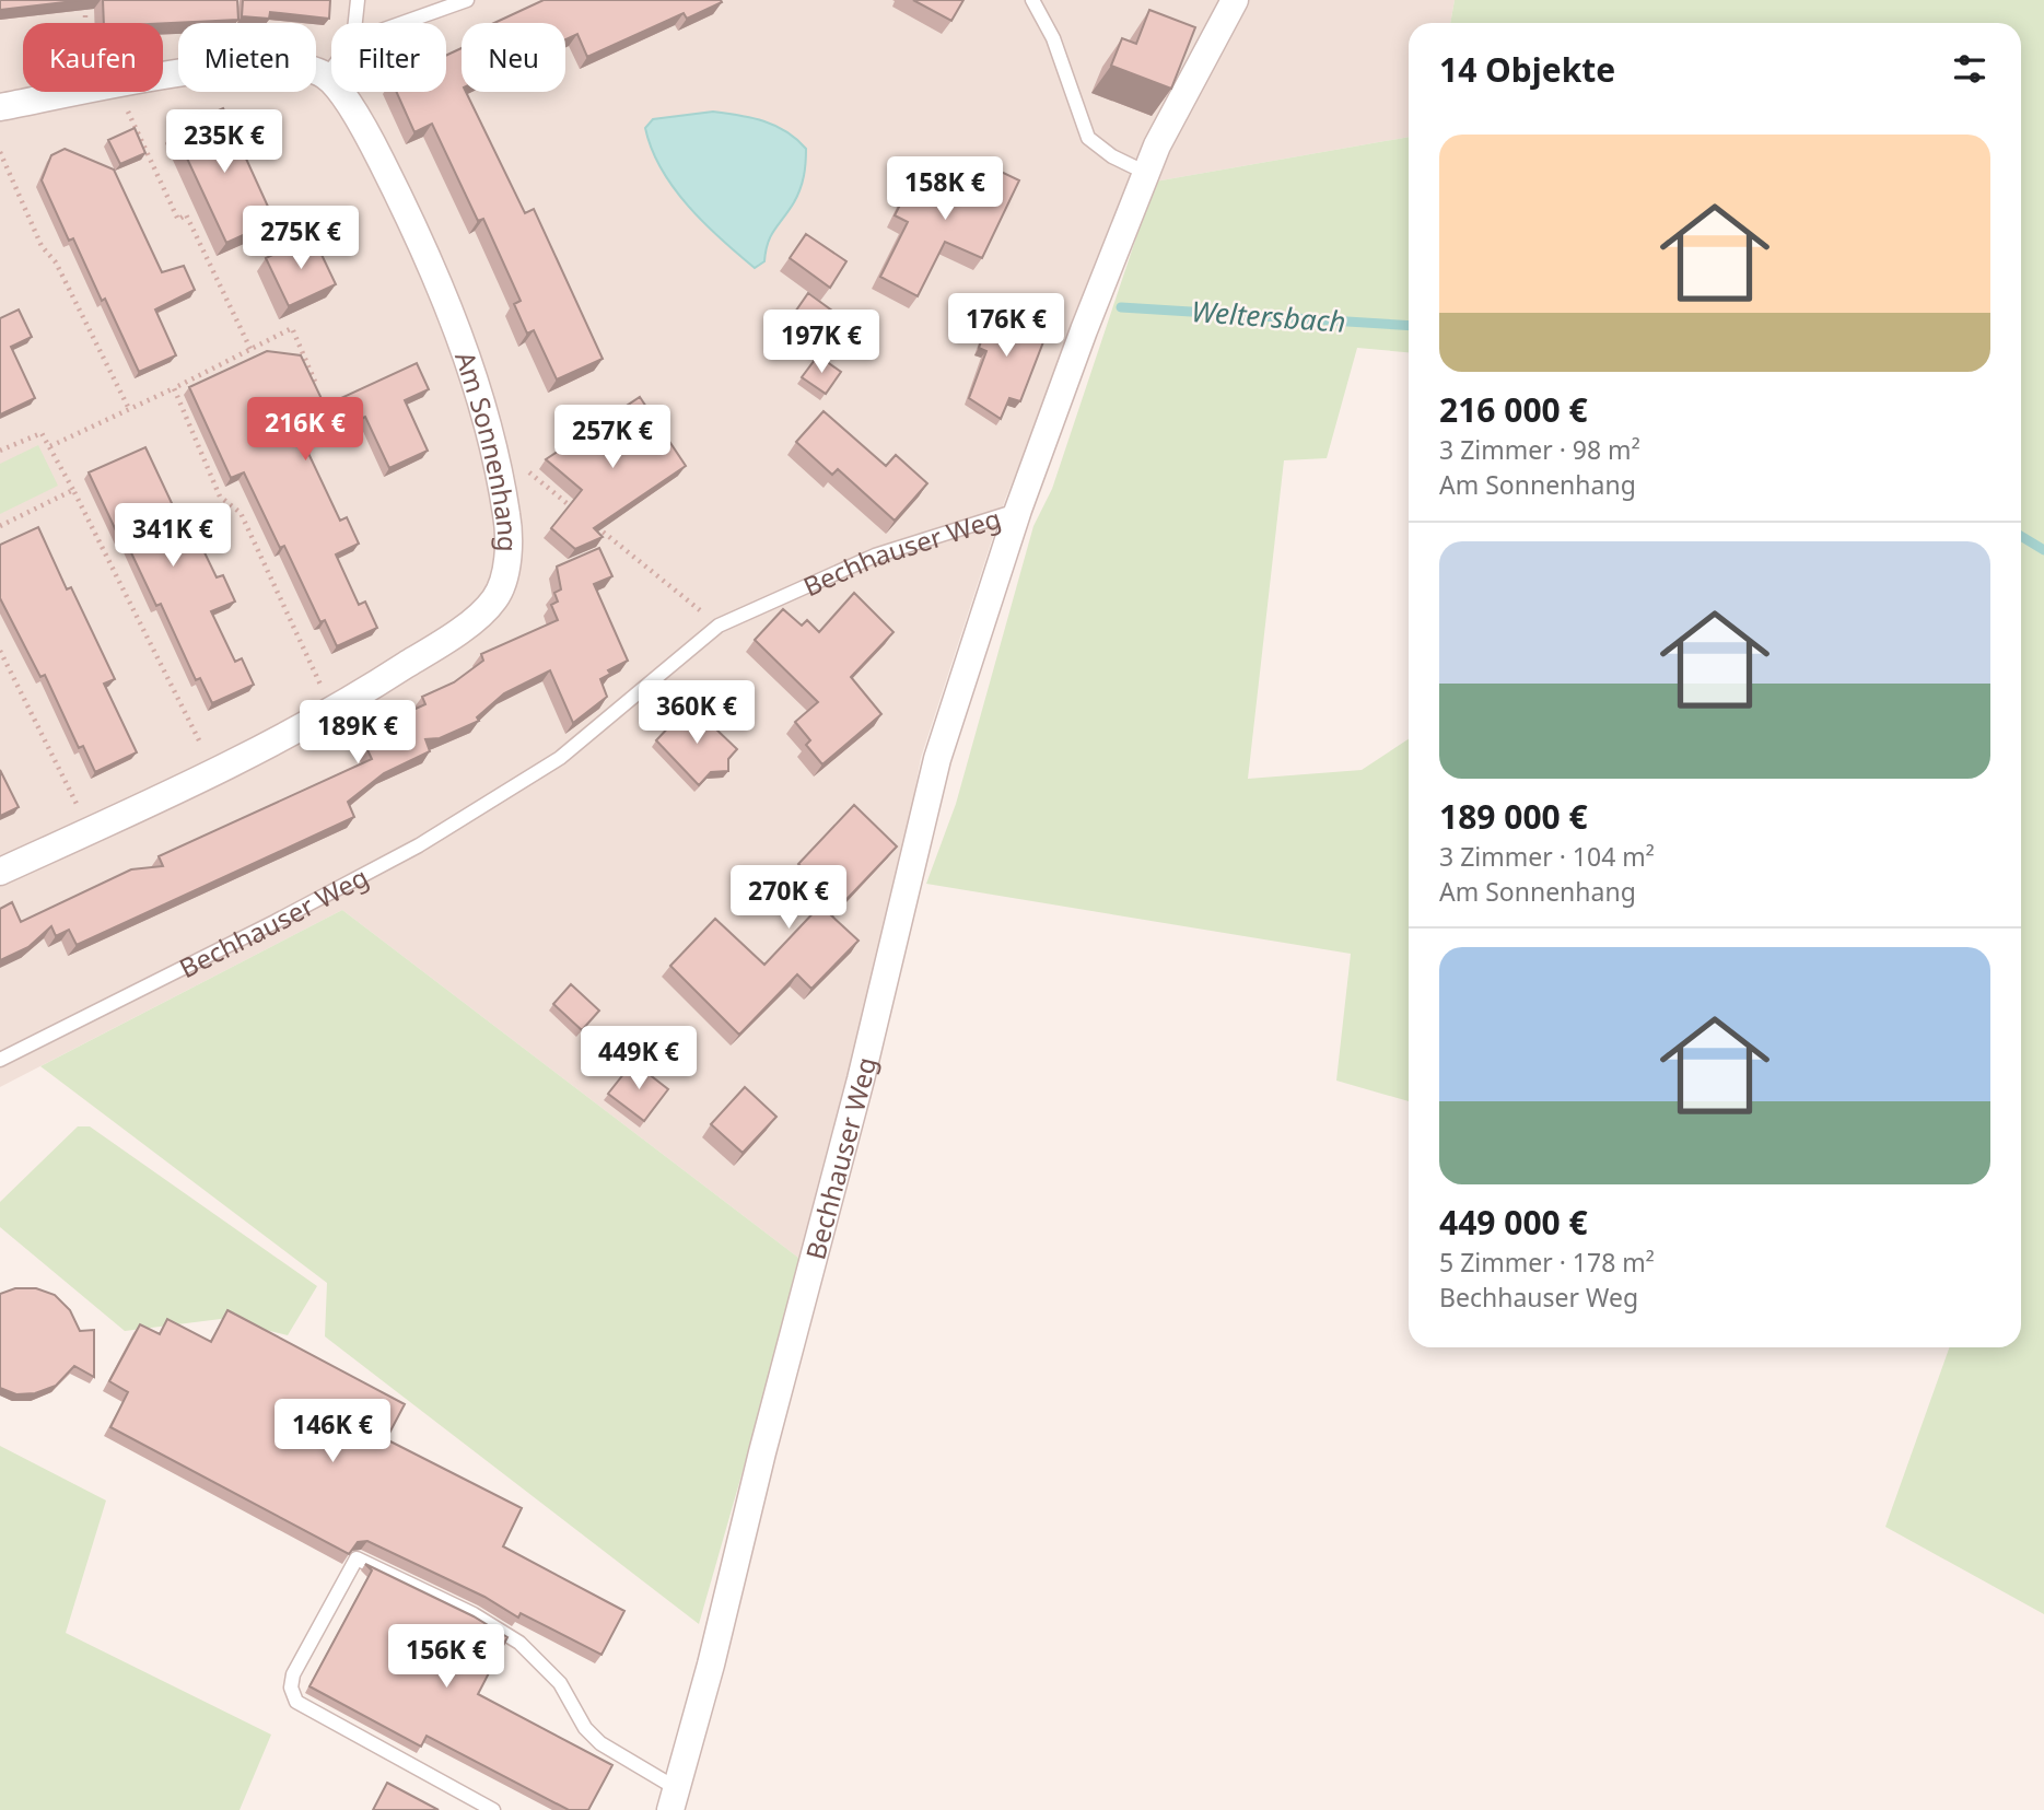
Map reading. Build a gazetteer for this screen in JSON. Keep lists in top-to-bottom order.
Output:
{
  "streets": {
    "street": ["Am Sonnenhang", "Bechhauser Weg"]
  },
  "water": ["Weltersbach"],
  "page": {
    "chip": [
      "Kaufen",
      "Mieten",
      "Filter",
      "Neu"
    ],
    "heading": "14 Objekte",
    "price": [
      "235K €",
      "158K €",
      "275K €",
      "176K €",
      "197K €",
      "216K €",
      "257K €",
      "341K €",
      "360K €",
      "189K €",
      "270K €",
      "449K €",
      "146K €",
      "156K €"
    ],
    "list": [
      {
        "name": "216 000 €",
        "note": "3 Zimmer · 98 m² · Am Sonnenhang"
      },
      {
        "name": "189 000 €",
        "note": "3 Zimmer · 104 m² · Am Sonnenhang"
      },
      {
        "name": "449 000 €",
        "note": "5 Zimmer · 178 m² · Bechhauser Weg"
      }
    ]
  }
}
